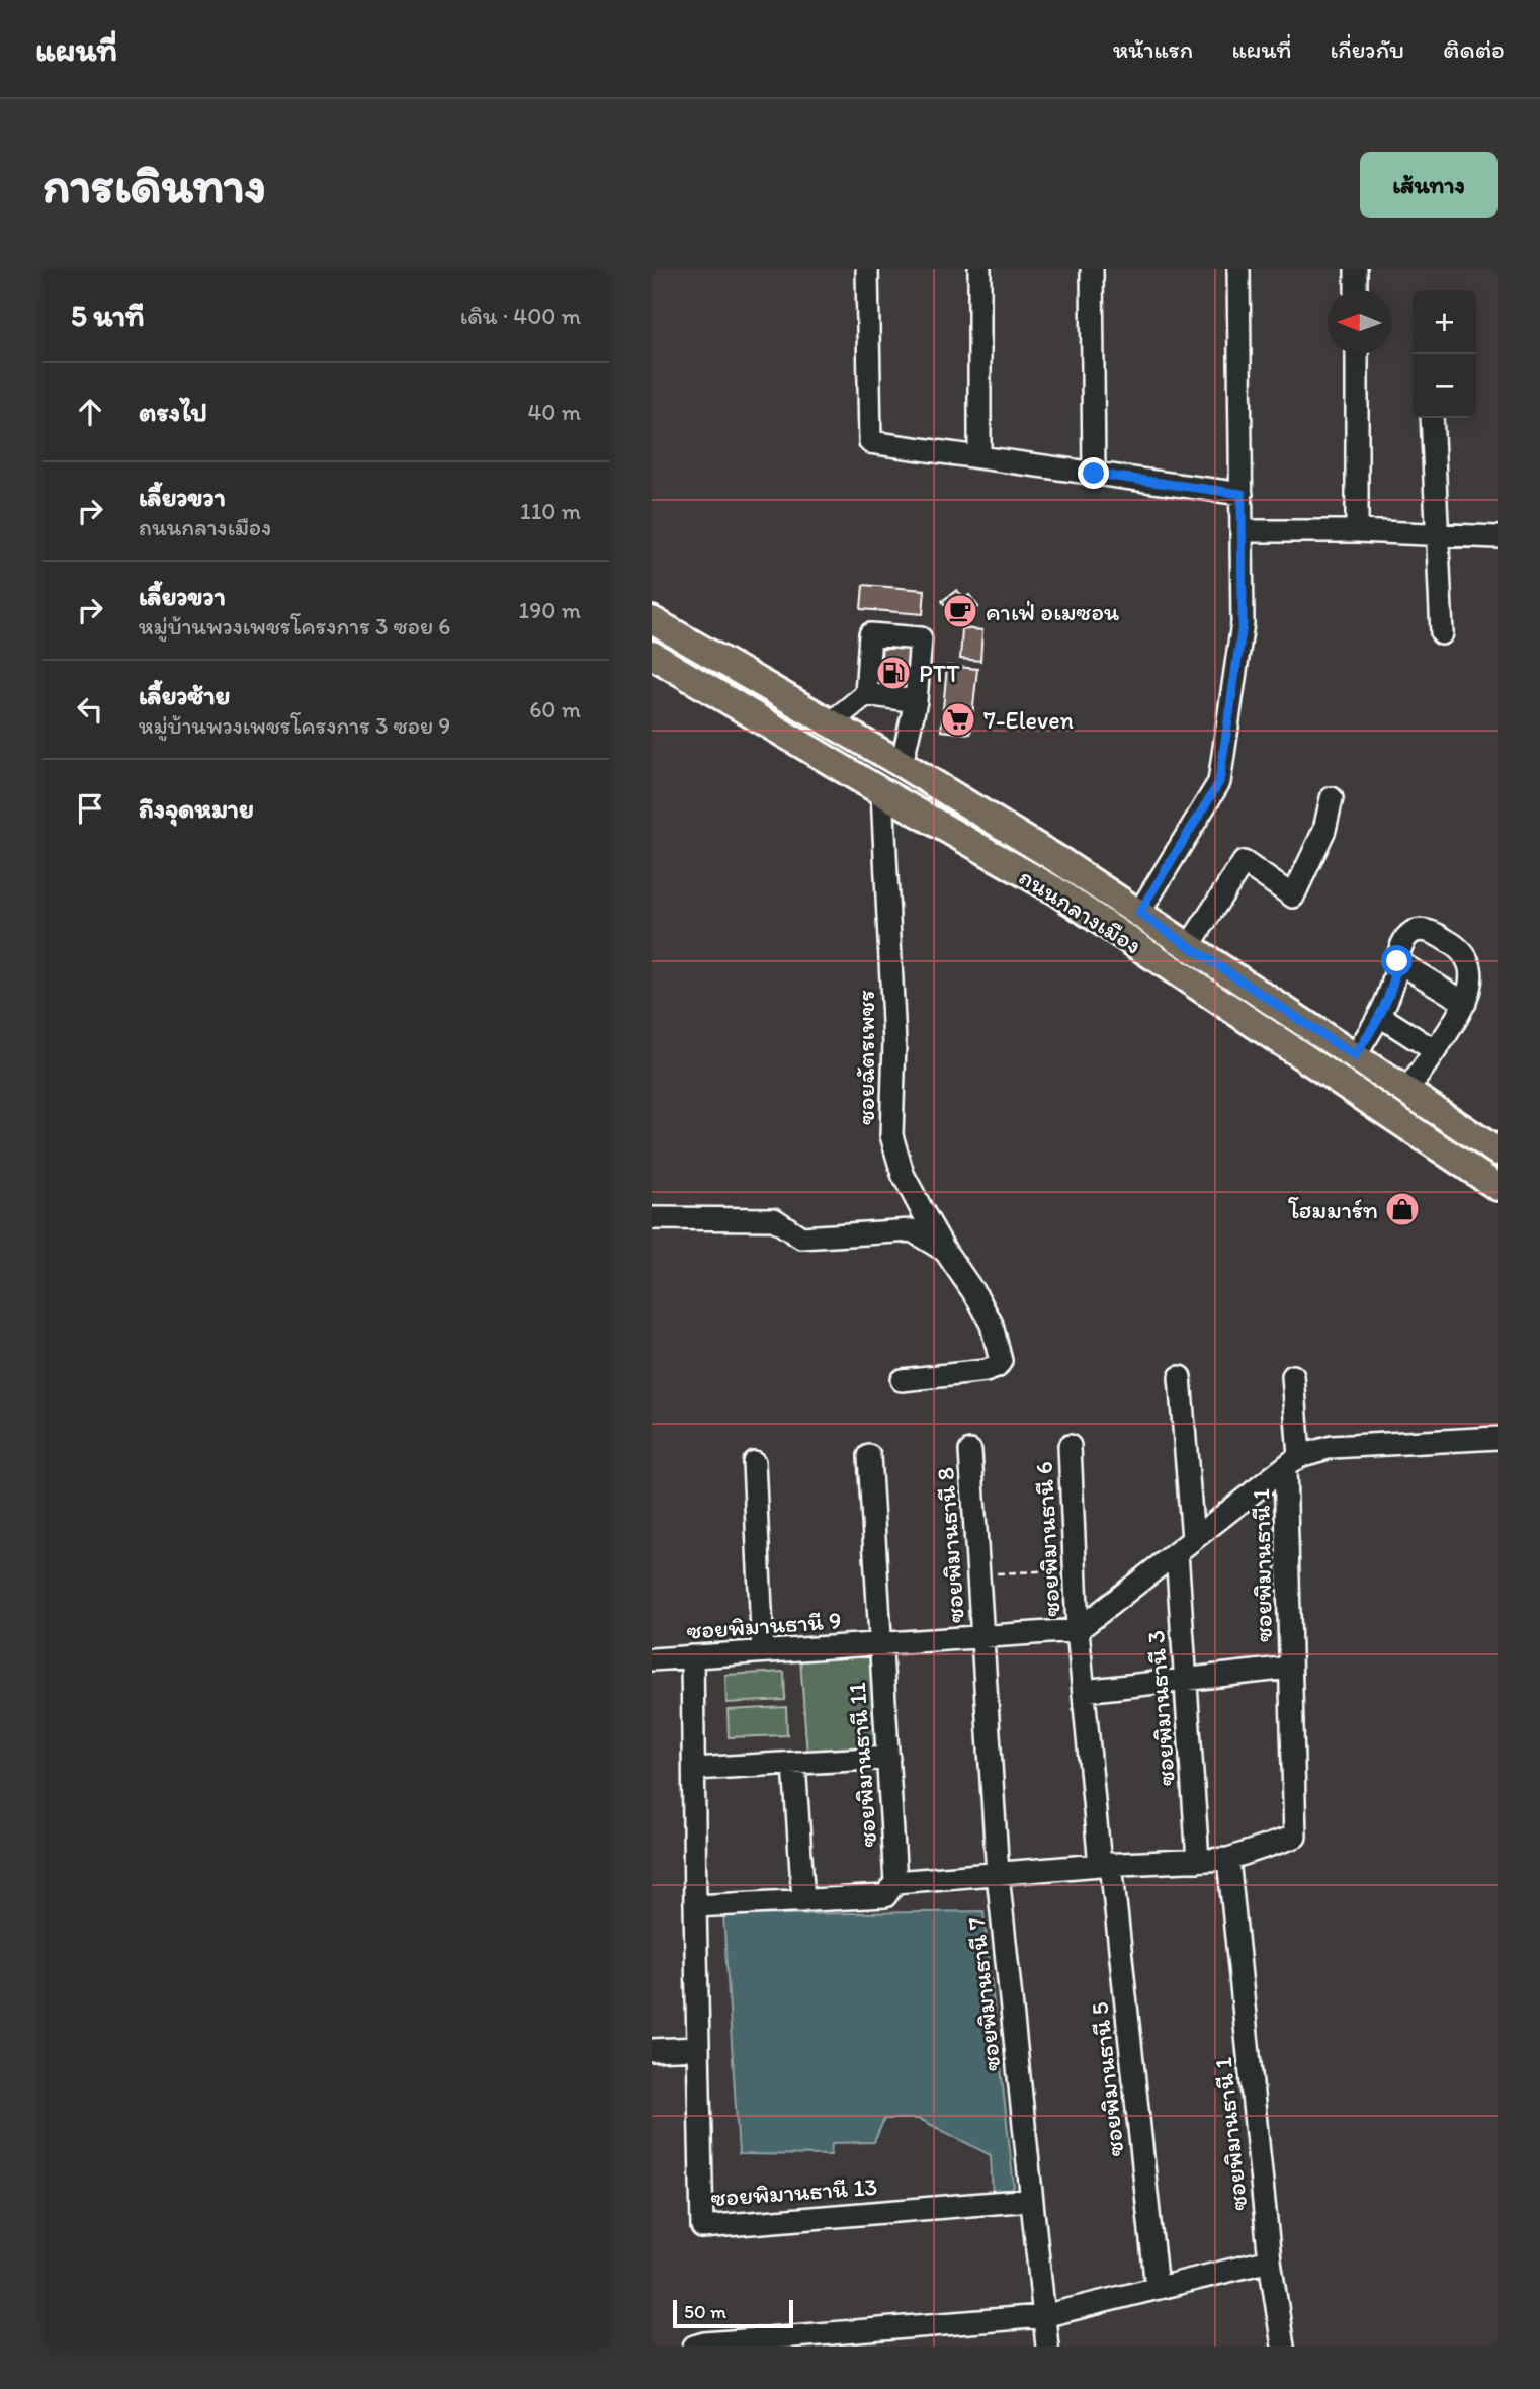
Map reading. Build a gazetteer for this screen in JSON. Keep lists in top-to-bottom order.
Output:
{
  "streets": {
    "main road": ["ถนนกลางเมือง"],
    "street": [
      "ซอยฉัตรเพชร",
      "ซอยพิมานธานี 6",
      "ซอยพิมานธานี 8",
      "ซอยพิมานธานี 1",
      "ซอยพิมานธานี 9",
      "ซอยพิมานธานี 3",
      "ซอยพิมานธานี 11",
      "ซอยพิมานธานี 7",
      "ซอยพิมานธานี 5",
      "ซอยพิมานธานี 13"
    ]
  },
  "crossings": [
    ["ถนนกลางเมือง", "ซอยฉัตรเพชร"],
    ["ซอยพิมานธานี 6", "ซอยพิมานธานี 9"],
    ["ซอยพิมานธานี 6", "ซอยพิมานธานี 5"],
    ["ซอยพิมานธานี 8", "ซอยพิมานธานี 9"],
    ["ซอยพิมานธานี 8", "ซอยพิมานธานี 7"],
    ["ซอยพิมานธานี 9", "ซอยพิมานธานี 11"],
    ["ซอยพิมานธานี 9", "ซอยพิมานธานี 7"],
    ["ซอยพิมานธานี 9", "ซอยพิมานธานี 5"],
    ["ซอยพิมานธานี 9", "ซอยพิมานธานี 13"],
    ["ซอยพิมานธานี 7", "ซอยพิมานธานี 13"]
  ],
  "places": {
    "cafe": ["คาเฟ่ อเมซอน"],
    "fuel station": ["PTT"],
    "supermarket": ["7-Eleven"],
    "shop": ["โฮมมาร์ท"]
  },
  "scale_bar": "50 m",
  "north": "left",
  "page": {
    "header": "แผนที่",
    "nav": [
      "หน้าแรก",
      "แผนที่",
      "เกี่ยวกับ",
      "ติดต่อ"
    ],
    "buttons": "เส้นทาง",
    "title": "การเดินทาง",
    "heading": ["5 นาที", "เดิน · 400 m"],
    "map_buttons": ["+", "−"],
    "list": [
      ["ตรงไป", "40 m"],
      ["เลี้ยวขวา", "ถนนกลางเมือง", "110 m"],
      ["เลี้ยวขวา", "หมู่บ้านพวงเพชรโครงการ 3 ซอย 6", "190 m"],
      ["เลี้ยวซ้าย", "หมู่บ้านพวงเพชรโครงการ 3 ซอย 9", "60 m"],
      "ถึงจุดหมาย"
    ],
    "scale": "50 m"
  }
}
